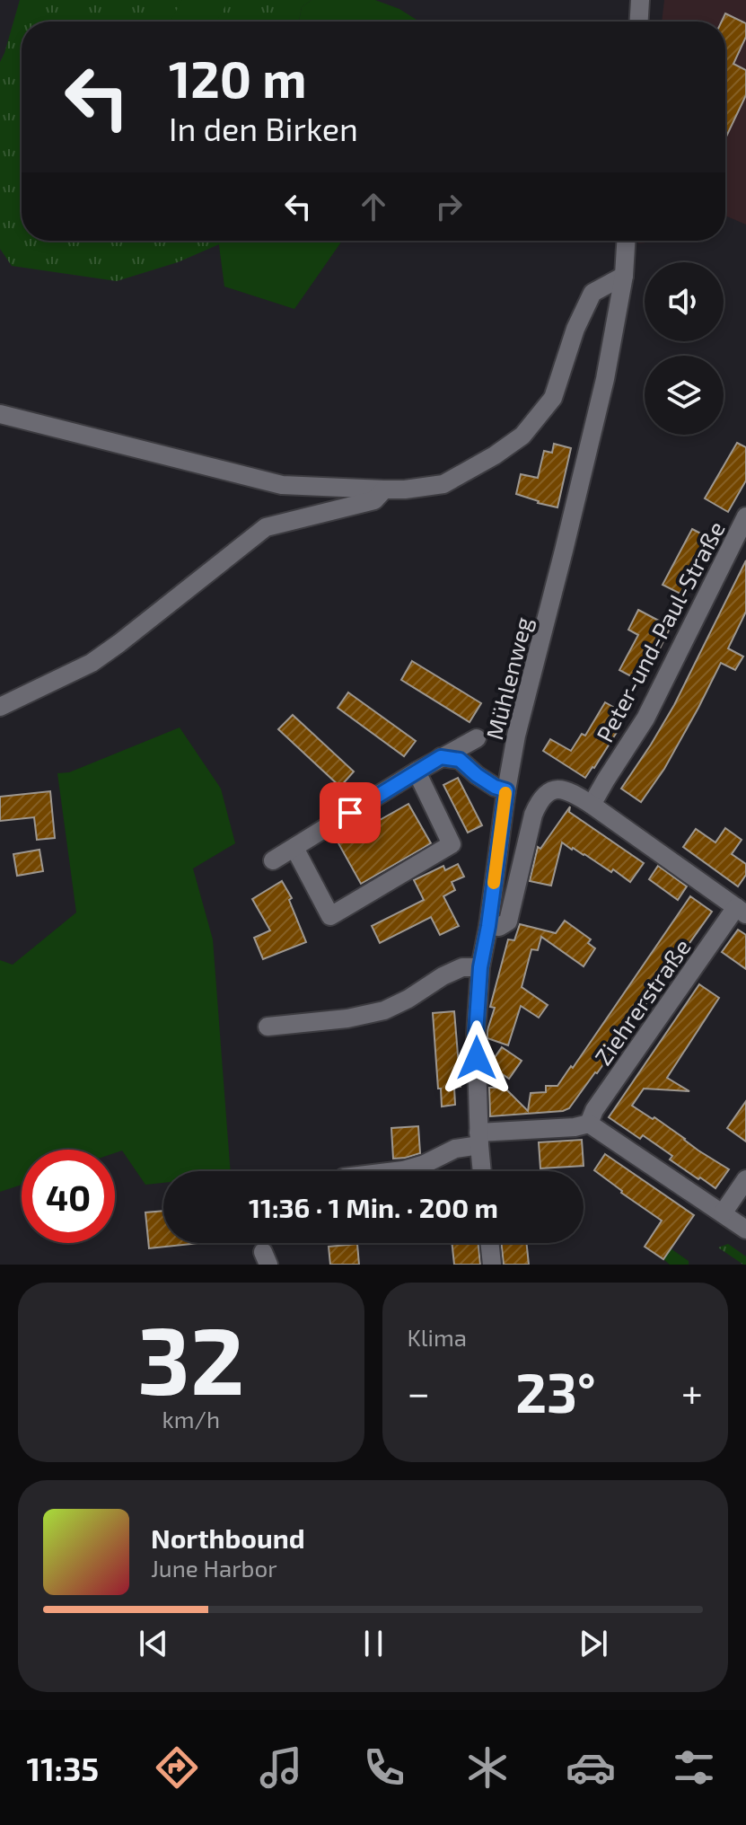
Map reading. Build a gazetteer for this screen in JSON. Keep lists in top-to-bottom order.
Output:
{
  "streets": {
    "street": ["Peter-und-Paul-Straße", "Mühlenweg", "Ziehrerstraße"]
  },
  "page": {
    "turn": ["120 m", "In den Birken"],
    "limit": "40",
    "trip": "11:36 · 1 Min. · 200 m",
    "tile": [
      ["32", "km/h"],
      "Klima"
    ],
    "heat": ["−", "23°", "+"],
    "song": ["Northbound", "June Harbor"],
    "tabs": "11:35"
  }
}
